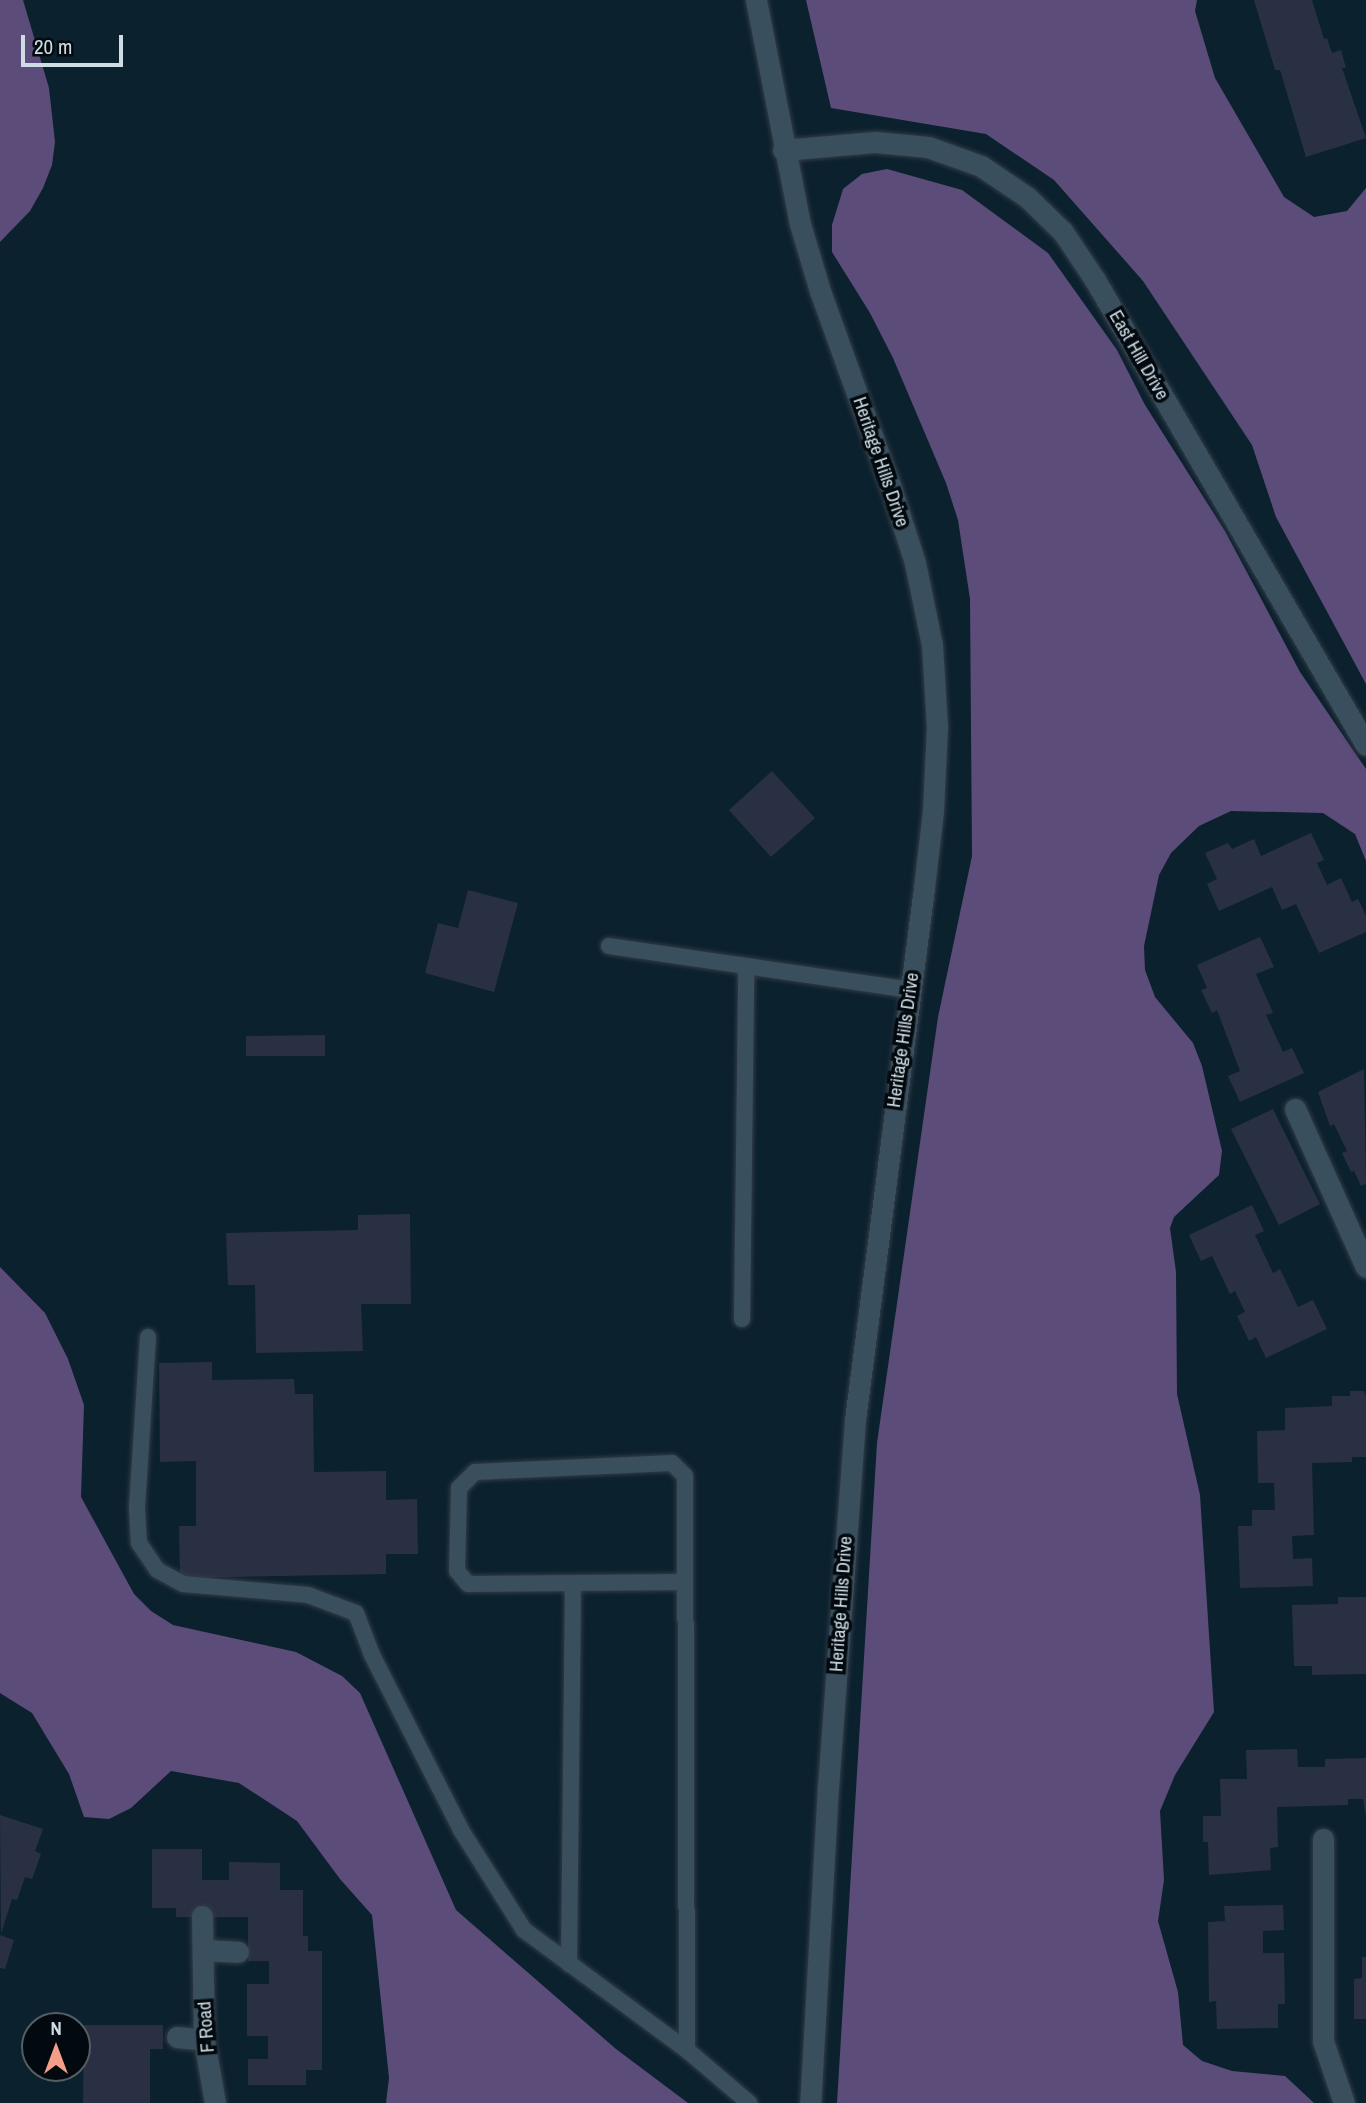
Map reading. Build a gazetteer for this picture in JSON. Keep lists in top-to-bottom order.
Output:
{
  "streets": {
    "street": ["East Hill Drive", "Heritage Hills Drive", "F Road"]
  },
  "crossings": [
    ["East Hill Drive", "Heritage Hills Drive"]
  ],
  "scale_bar": "20 m",
  "north": "top"
}
